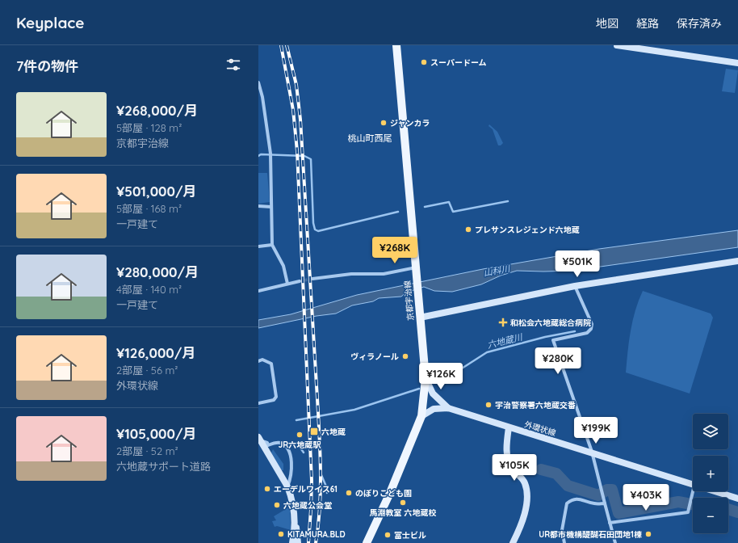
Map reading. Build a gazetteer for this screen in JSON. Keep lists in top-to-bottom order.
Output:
{
  "streets": {
    "main road": ["京都宇治線"],
    "street": ["外環状線"]
  },
  "crossings": [
    ["京都宇治線", "外環状線"]
  ],
  "districts": ["桃山町西尾"],
  "water": ["山科川", "六地蔵川"],
  "places": {
    "other": [
      "スーパードーム",
      "ジャンカラ",
      "プレサンスレジェンド六地蔵",
      "ヴィラノール",
      "宇治警察署六地蔵交番",
      "JR六地蔵駅",
      "エーデルワイス61",
      "のぼりこども園",
      "馬淵教室 六地蔵校",
      "六地蔵公会堂",
      "KITAMURA.BLD",
      "UR都市機構醍醐石田団地1棟",
      "富士ビル"
    ],
    "health": ["和松会六地蔵総合病院"],
    "transit": ["六地蔵"]
  },
  "page": {
    "header": "Keyplace",
    "nav": ["地図", "経路", "保存済み"],
    "heading": "7件の物件",
    "list": [
      {
        "name": "¥268,000/月",
        "note": "5部屋 · 128 m² · 京都宇治線"
      },
      {
        "name": "¥501,000/月",
        "note": "5部屋 · 168 m² · 一戸建て"
      },
      {
        "name": "¥280,000/月",
        "note": "4部屋 · 140 m² · 一戸建て"
      },
      {
        "name": "¥126,000/月",
        "note": "2部屋 · 56 m² · 外環状線"
      },
      {
        "name": "¥105,000/月",
        "note": "2部屋 · 52 m² · 六地蔵サポート道路"
      }
    ],
    "price": [
      "¥268K",
      "¥501K",
      "¥280K",
      "¥126K",
      "¥199K",
      "¥105K",
      "¥403K"
    ],
    "map_buttons": ["+", "−"]
  }
}
